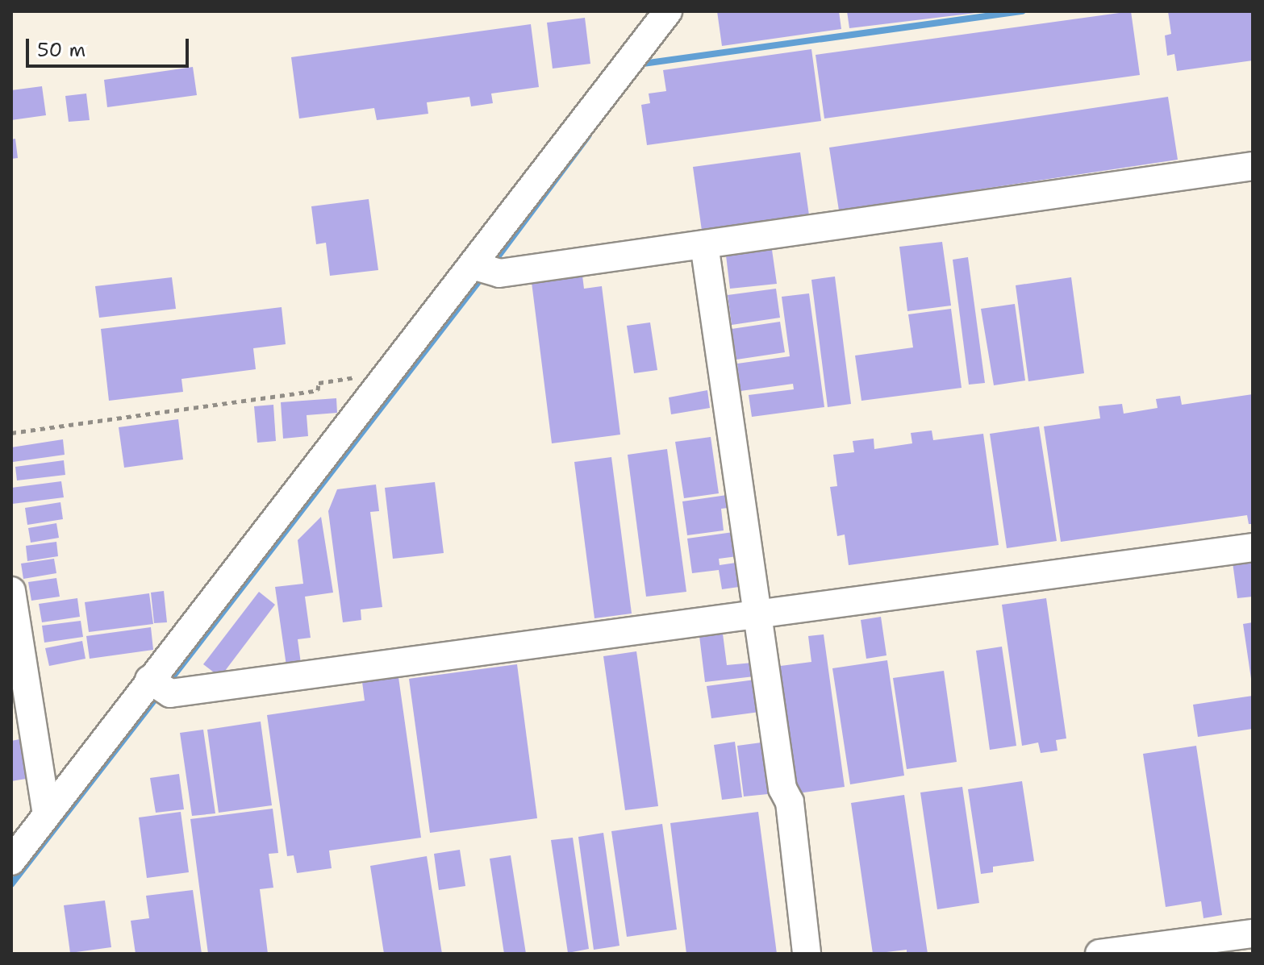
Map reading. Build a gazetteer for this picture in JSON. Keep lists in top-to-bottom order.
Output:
{
  "scale_bar": "50 m"
}
